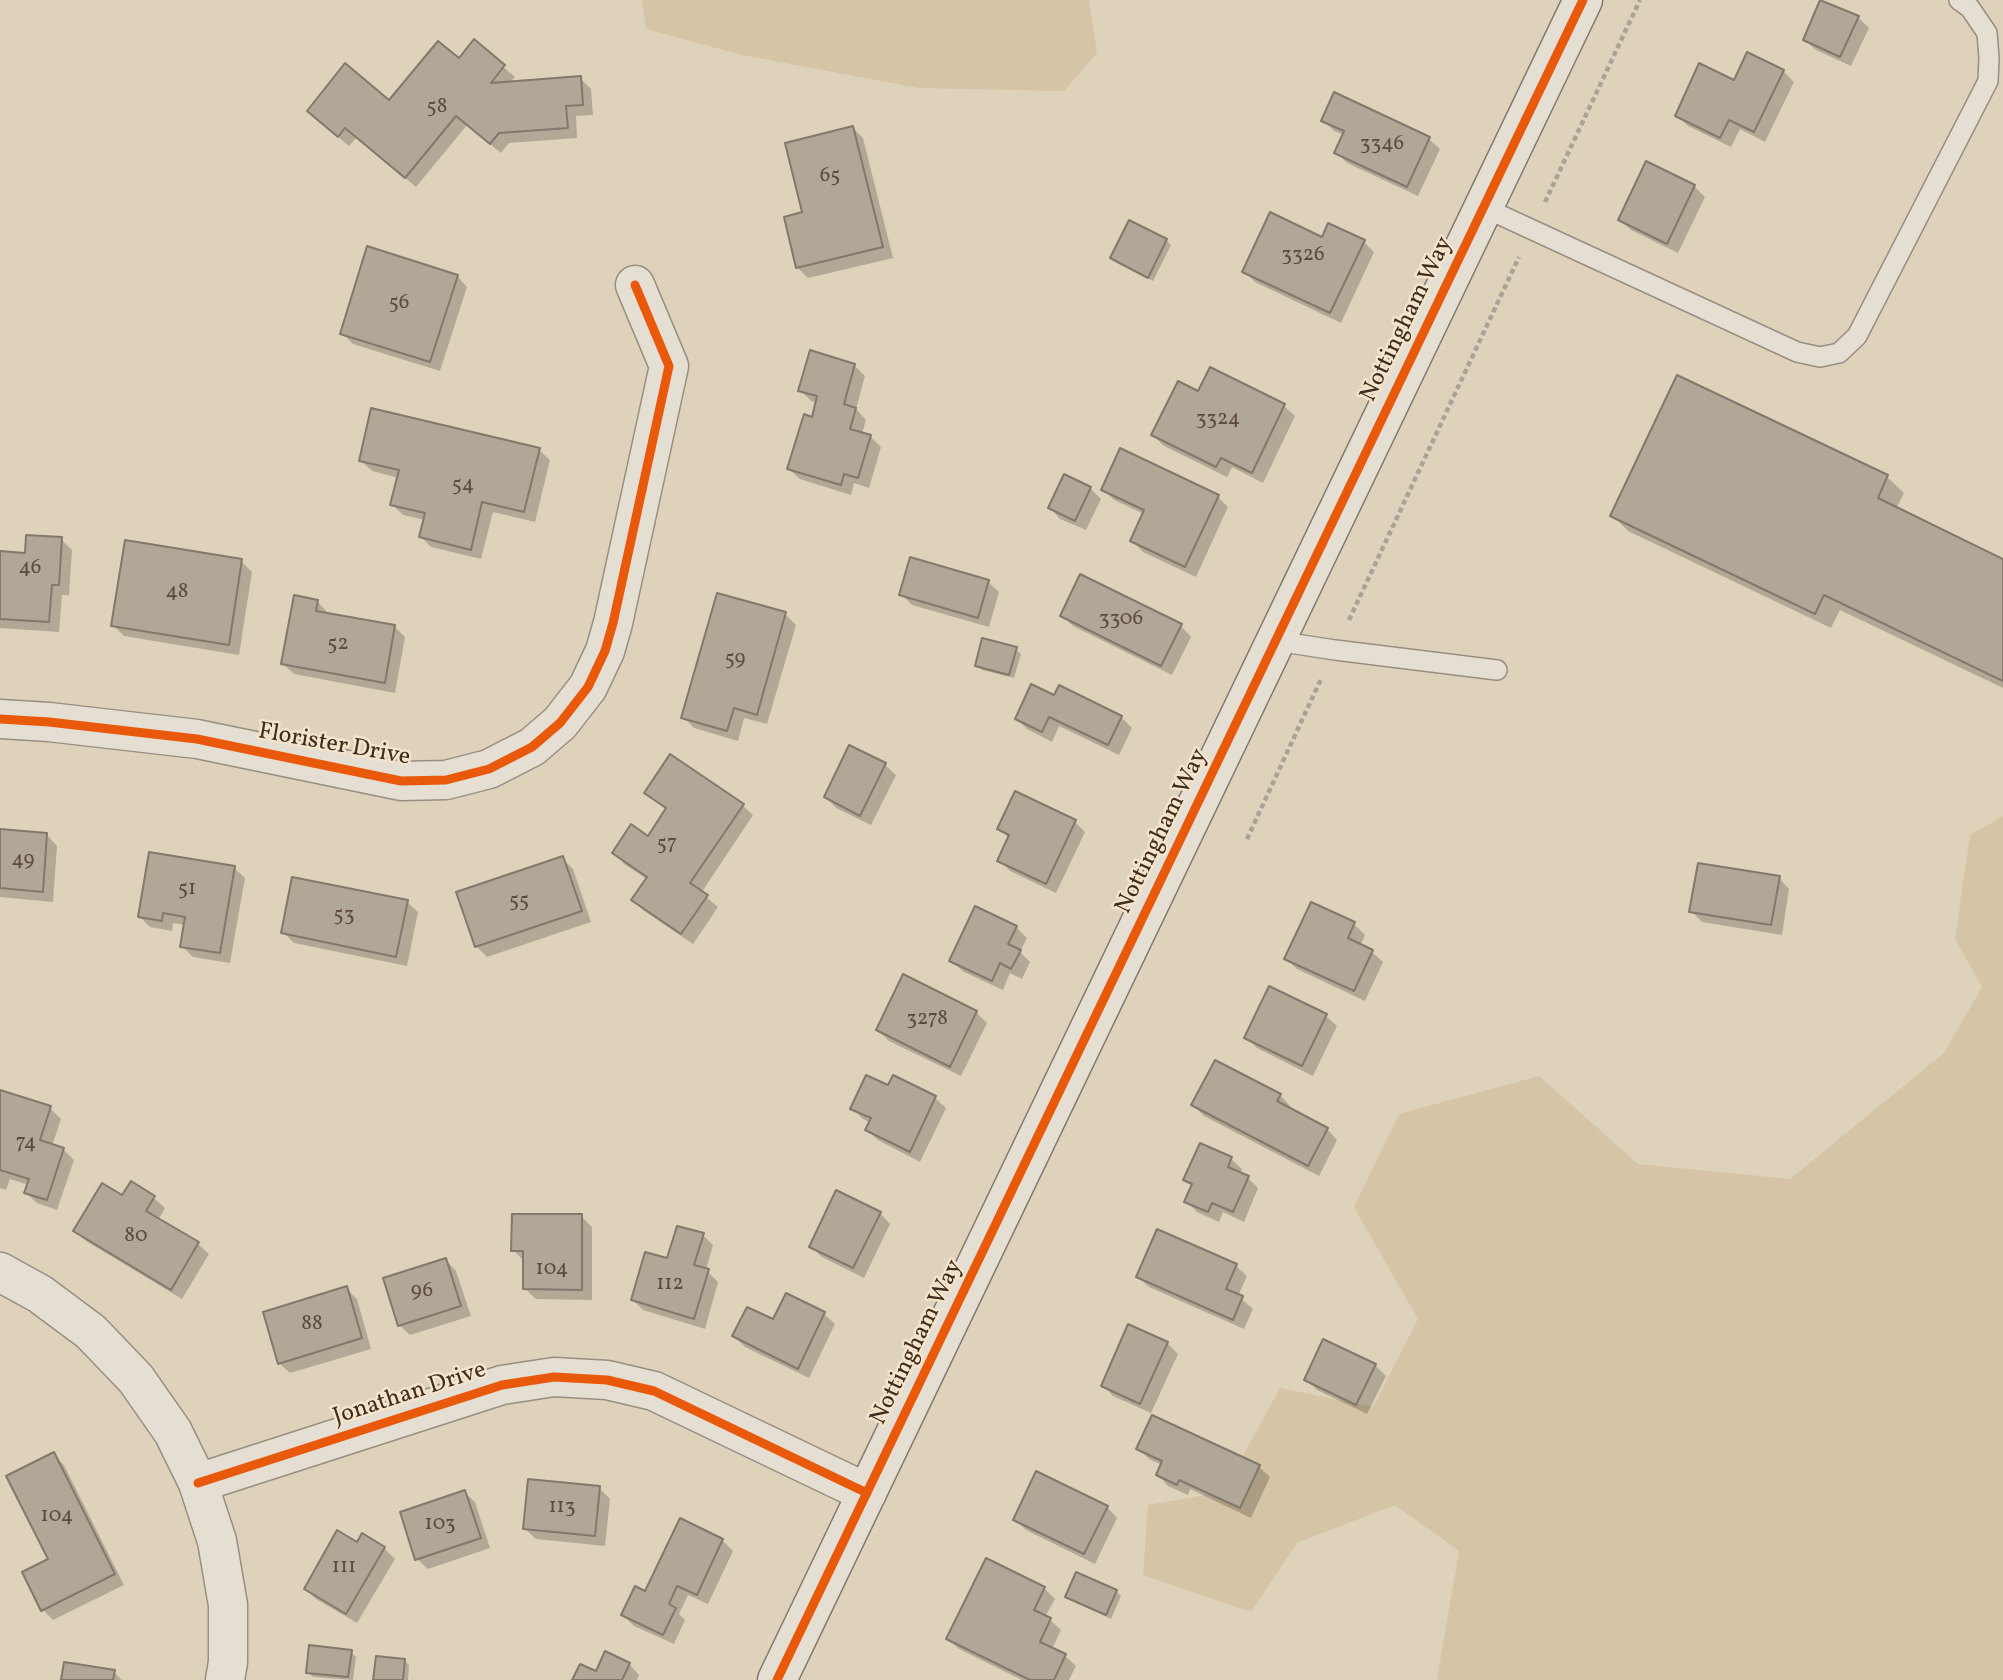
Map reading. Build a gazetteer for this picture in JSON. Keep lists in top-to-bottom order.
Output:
{
  "streets": {
    "street": ["Nottingham Way", "Florister Drive", "Jonathan Drive"]
  },
  "crossings": [
    ["Nottingham Way", "Jonathan Drive"]
  ],
  "house_numbers": [
    "58",
    "3346",
    "65",
    "3326",
    "56",
    "3324",
    "54",
    "46",
    "48",
    "3306",
    "52",
    "59",
    "57",
    "49",
    "51",
    "55",
    "53",
    "3278",
    "74",
    "80",
    "104",
    "112",
    "96",
    "88",
    "113",
    "104",
    "103",
    "111"
  ]
}
